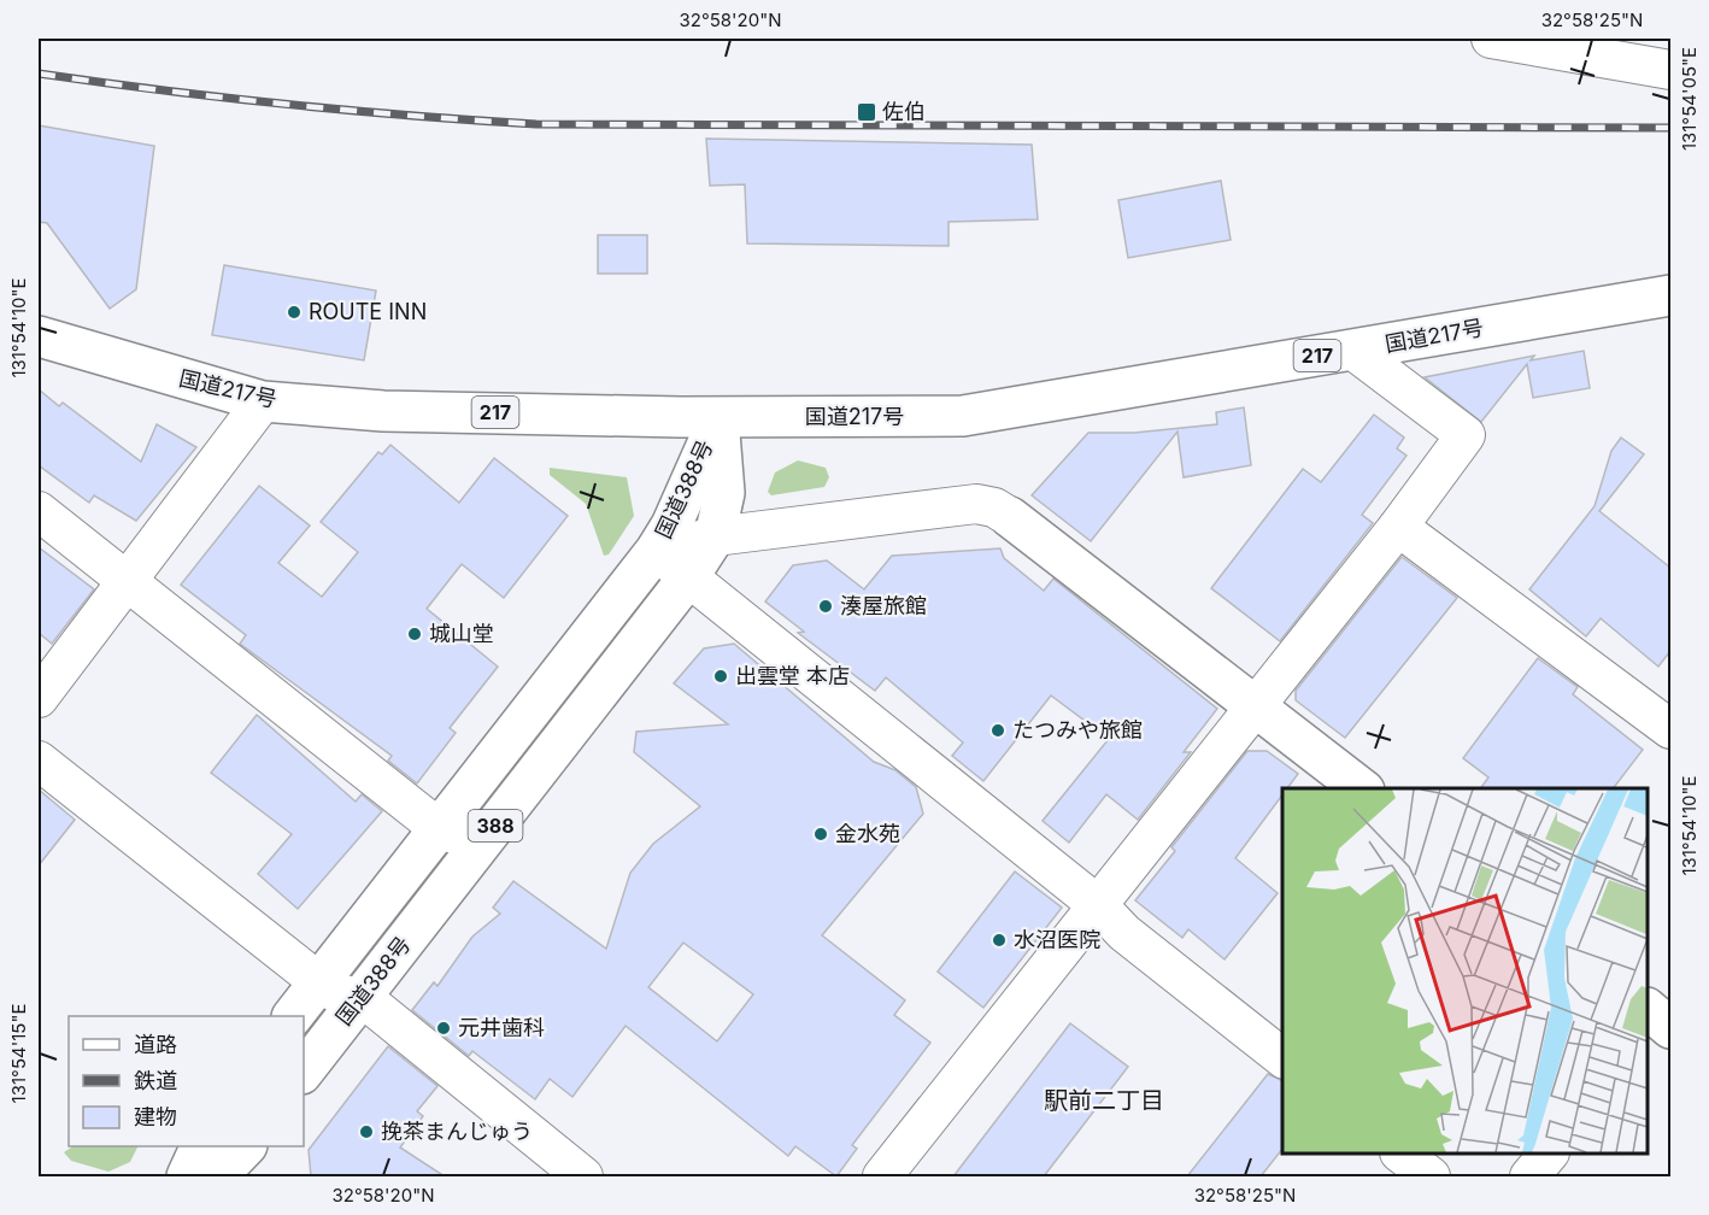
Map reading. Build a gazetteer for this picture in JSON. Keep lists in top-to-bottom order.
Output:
{
  "streets": {
    "main road": [
      "国道217号",
      "217",
      "国道388号",
      "388"
    ]
  },
  "crossings": [
    ["国道217号", "国道388号"]
  ],
  "districts": ["駅前二丁目"],
  "places": {
    "transit": ["佐伯"],
    "other": [
      "ROUTE INN",
      "湊屋旅館",
      "城山堂",
      "出雲堂 本店",
      "たつみや旅館",
      "金水苑",
      "水沼医院",
      "元井歯科",
      "挽茶まんじゅう"
    ]
  },
  "legend": ["道路", "鉄道", "建物"],
  "coordinates": [
    "32°58'20\"N",
    "32°58'25\"N",
    "131°54'05\"E",
    "131°54'10\"E",
    "131°54'15\"E"
  ]
}
